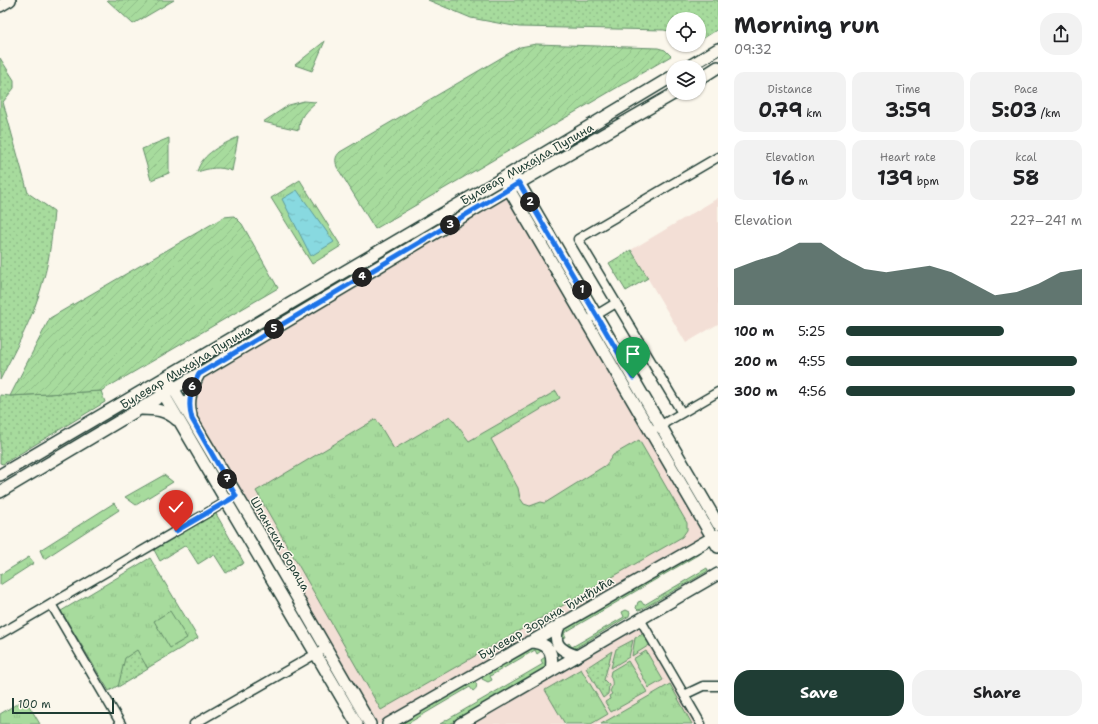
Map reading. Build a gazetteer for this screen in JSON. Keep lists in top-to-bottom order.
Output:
{
  "streets": {
    "street": ["Булевар Михајла Пупина", "Шпанских бораца", "Булевар Зорана Ђинђића"]
  },
  "crossings": [
    ["Булевар Михајла Пупина", "Шпанских бораца"]
  ],
  "scale_bar": "100 m",
  "page": {
    "heading": ["Morning run", "09:32"],
    "stats": [
      ["Distance", "0.79 km"],
      ["Time", "3:59"],
      ["Pace", "5:03 /km"],
      ["Elevation", "16 m"],
      ["Heart rate", "139 bpm"],
      ["kcal", "58"]
    ],
    "pins": [
      "2",
      "3",
      "4",
      "1",
      "5",
      "6",
      "7"
    ],
    "chart": ["Elevation", "227–241 m"],
    "list": [
      {
        "name": "100 m",
        "note": "5:25"
      },
      {
        "name": "200 m",
        "note": "4:55"
      },
      {
        "name": "300 m",
        "note": "4:56"
      }
    ],
    "buttons": ["Save", "Share"],
    "scale": "100 m"
  }
}
